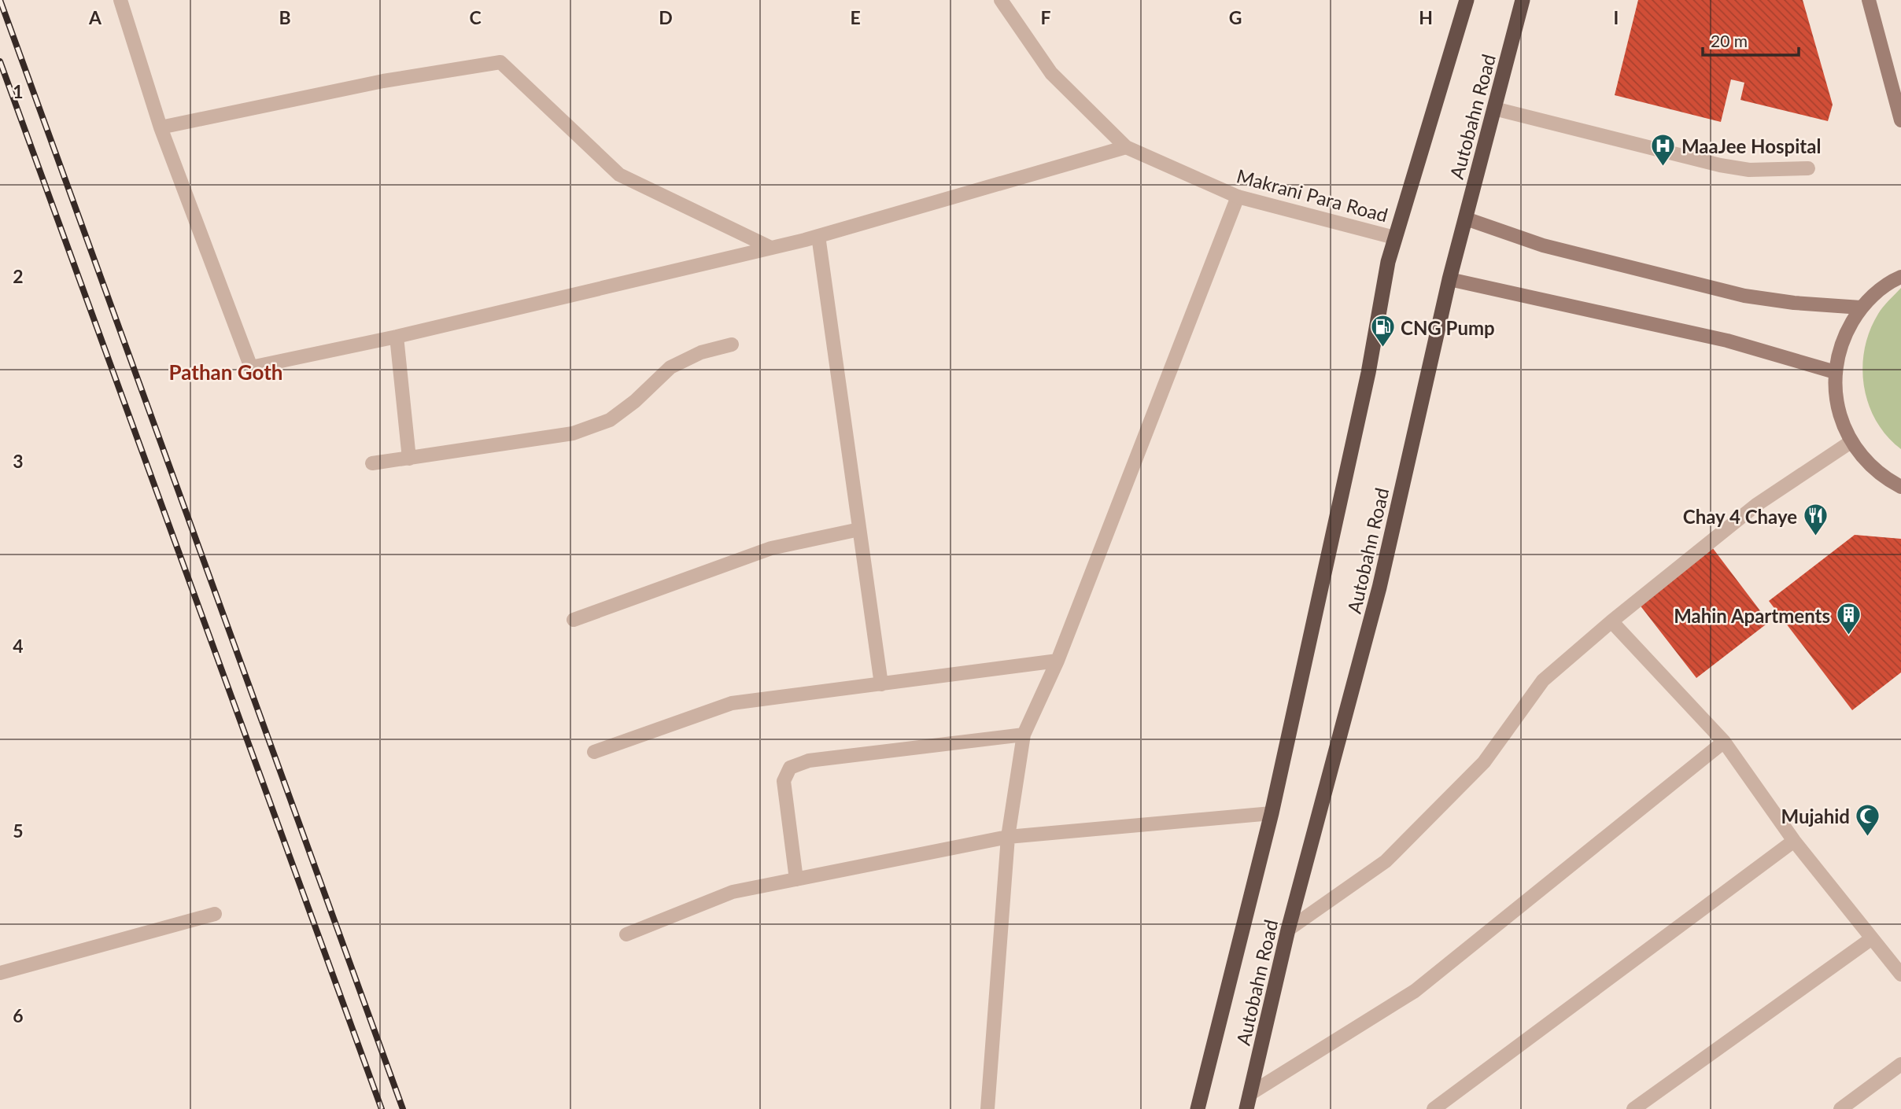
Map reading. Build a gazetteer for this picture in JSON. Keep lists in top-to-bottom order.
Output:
{
  "streets": {
    "highway": ["Autobahn Road"],
    "street": ["Makrani Para Road"]
  },
  "crossings": [
    ["Autobahn Road", "Makrani Para Road"]
  ],
  "districts": ["Pathan Goth"],
  "places": {
    "hospital": ["MaaJee Hospital"],
    "fuel station": ["CNG Pump"],
    "restaurant": ["Chay 4 Chaye"],
    "building": ["Mahin Apartments"],
    "mosque": ["Mujahid"]
  },
  "scale_bar": "20 m",
  "grid": {
    "columns": [
      "A",
      "B",
      "C",
      "D",
      "E",
      "F",
      "G",
      "H",
      "I"
    ],
    "rows": [
      "1",
      "2",
      "3",
      "4",
      "5",
      "6"
    ]
  }
}
